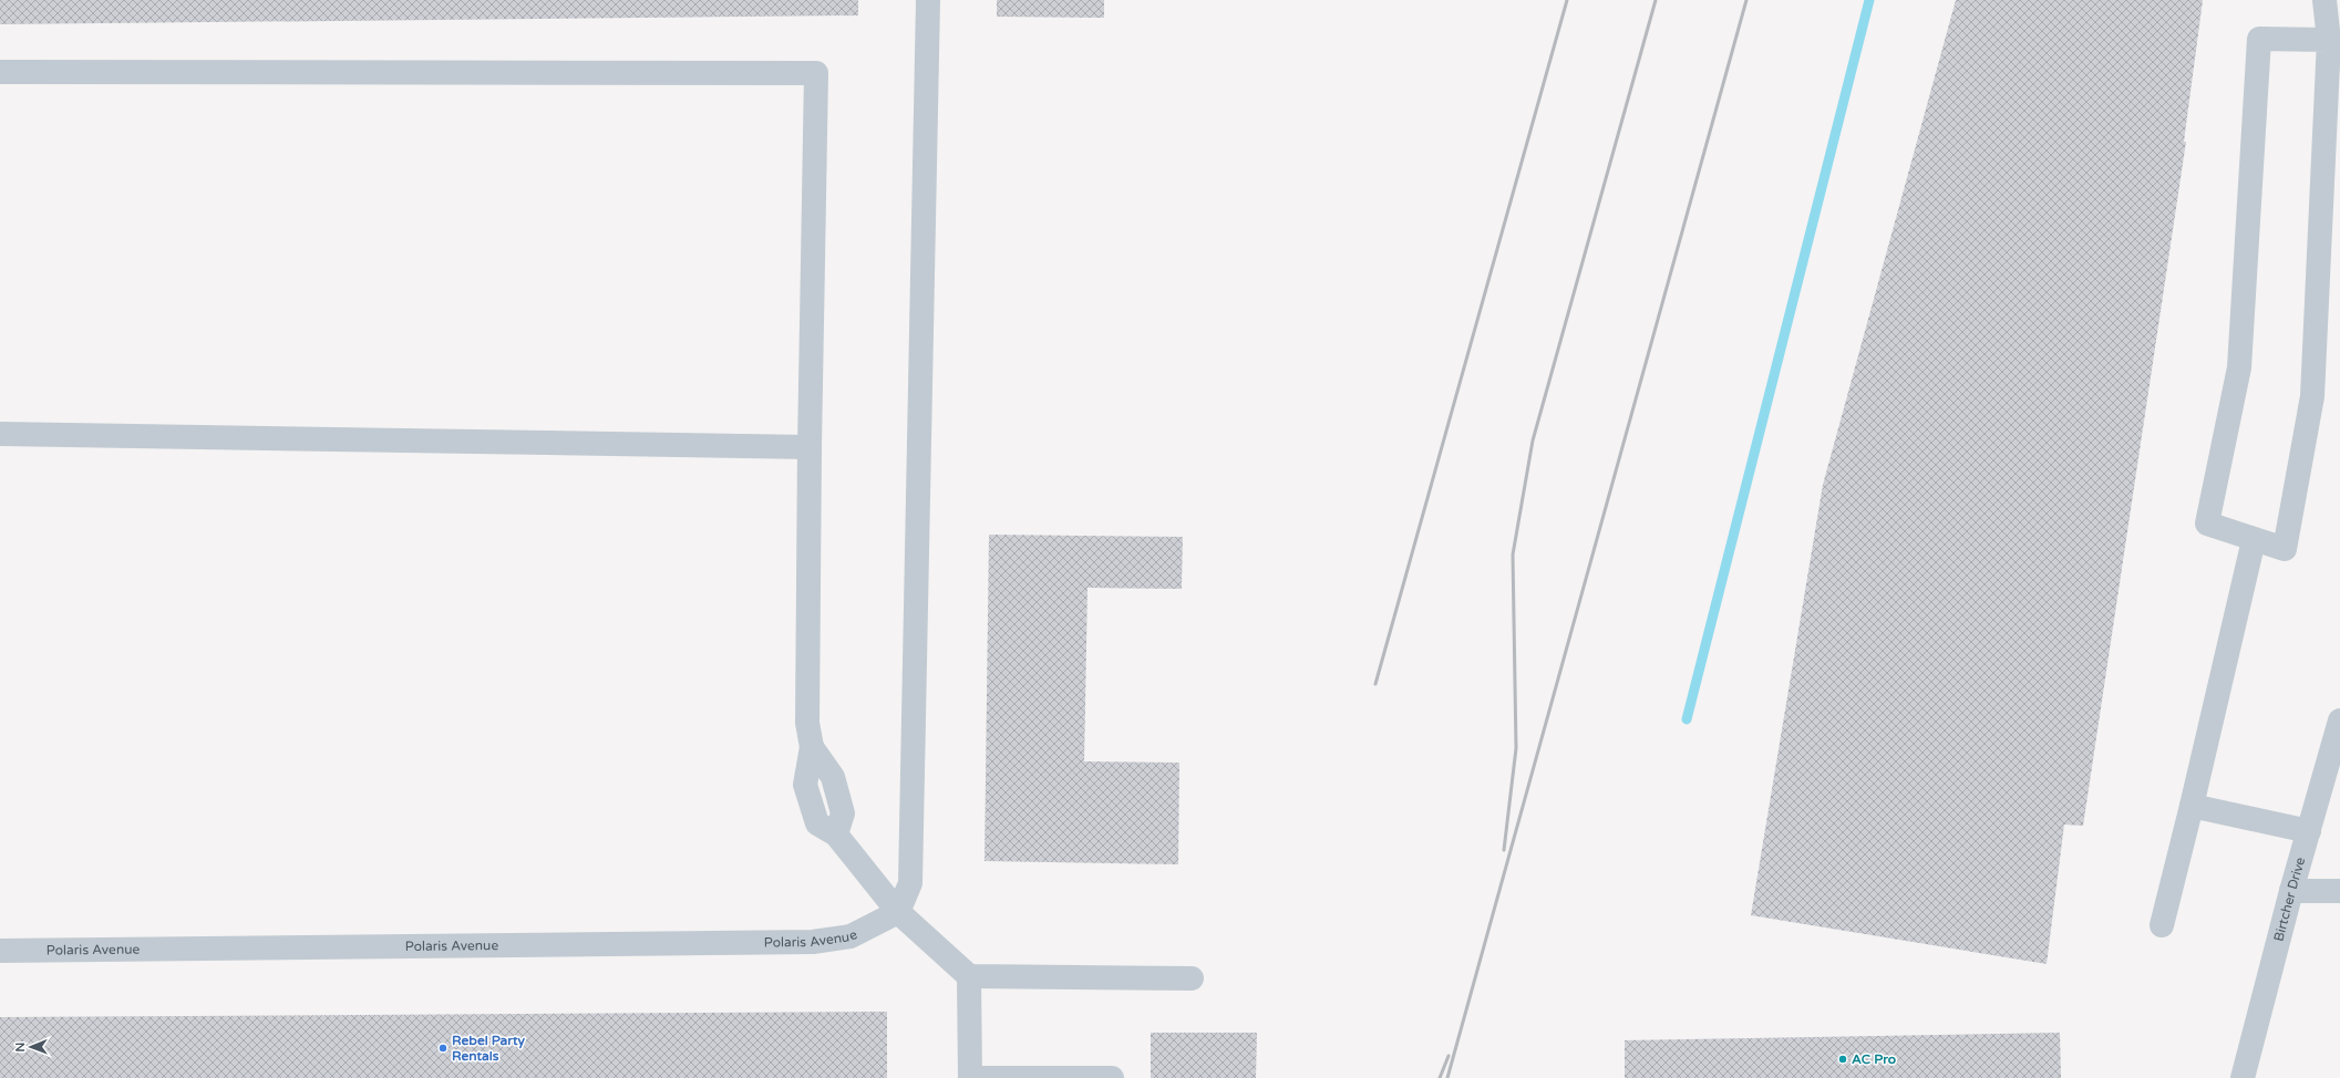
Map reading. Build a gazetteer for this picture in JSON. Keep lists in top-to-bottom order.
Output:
{
  "streets": {
    "street": ["Birtcher Drive", "Polaris Avenue"]
  },
  "places": ["Rebel Party Rentals", "AC Pro"],
  "north": "left"
}
